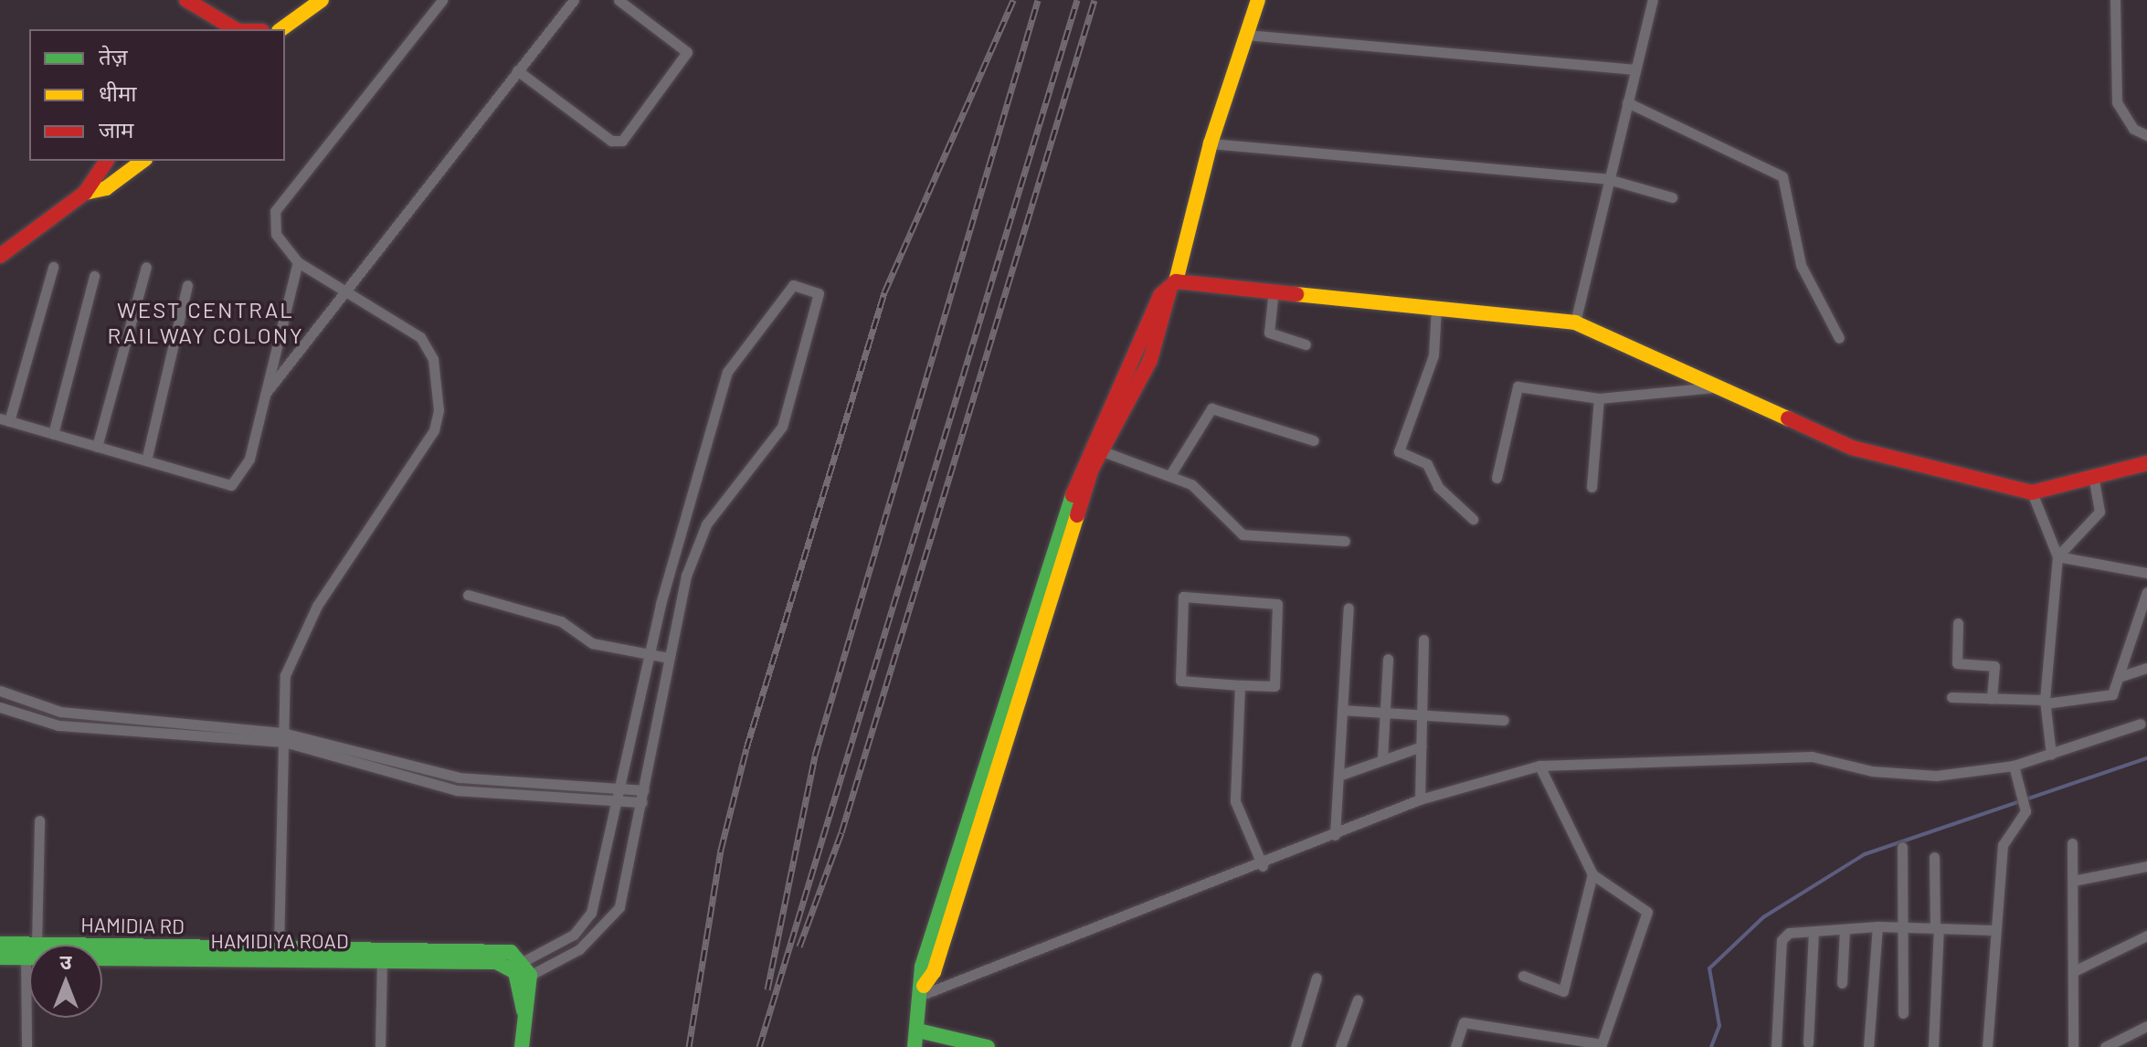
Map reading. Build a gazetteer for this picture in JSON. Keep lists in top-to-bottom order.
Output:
{
  "streets": {
    "street": ["HAMIDIYA ROAD"]
  },
  "districts": ["WEST CENTRAL RAILWAY COLONY"],
  "legend": ["तेज़", "धीमा", "जाम"],
  "north": "top"
}
